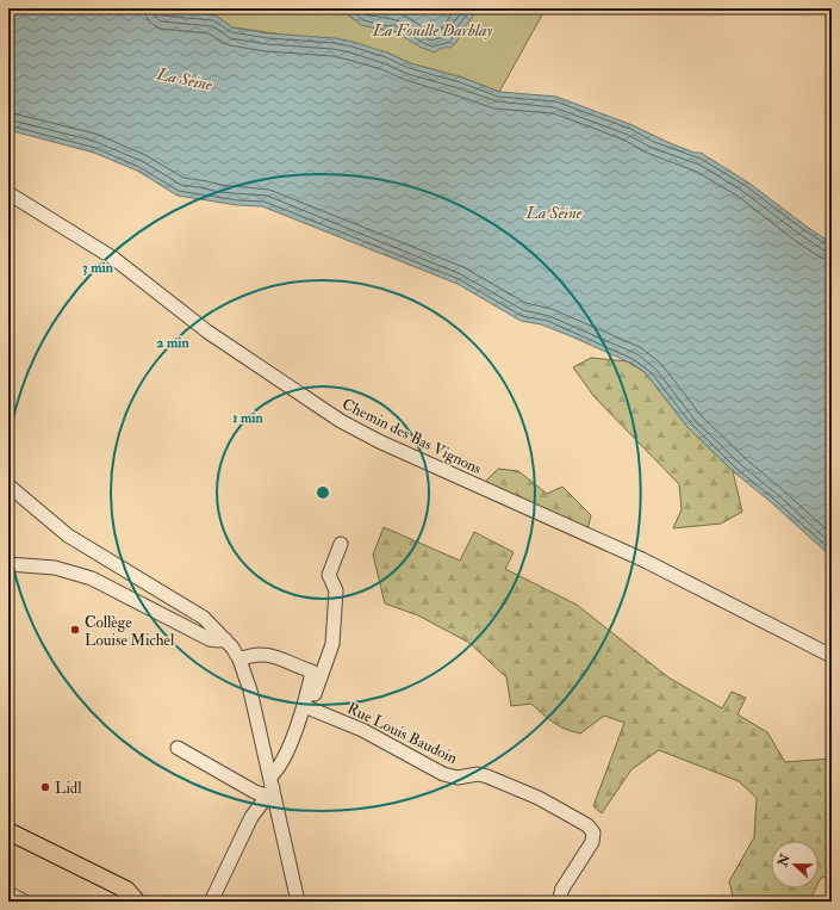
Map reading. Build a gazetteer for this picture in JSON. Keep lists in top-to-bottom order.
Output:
{
  "streets": {
    "street": ["Chemin des Bas Vignons", "Rue Louis Baudoin"]
  },
  "water": ["La Fouille Darblay", "La Seine"],
  "places": ["Collège Louise Michel", "Lidl"],
  "north": "left",
  "rings": ["3 min", "2 min", "1 min"]
}
